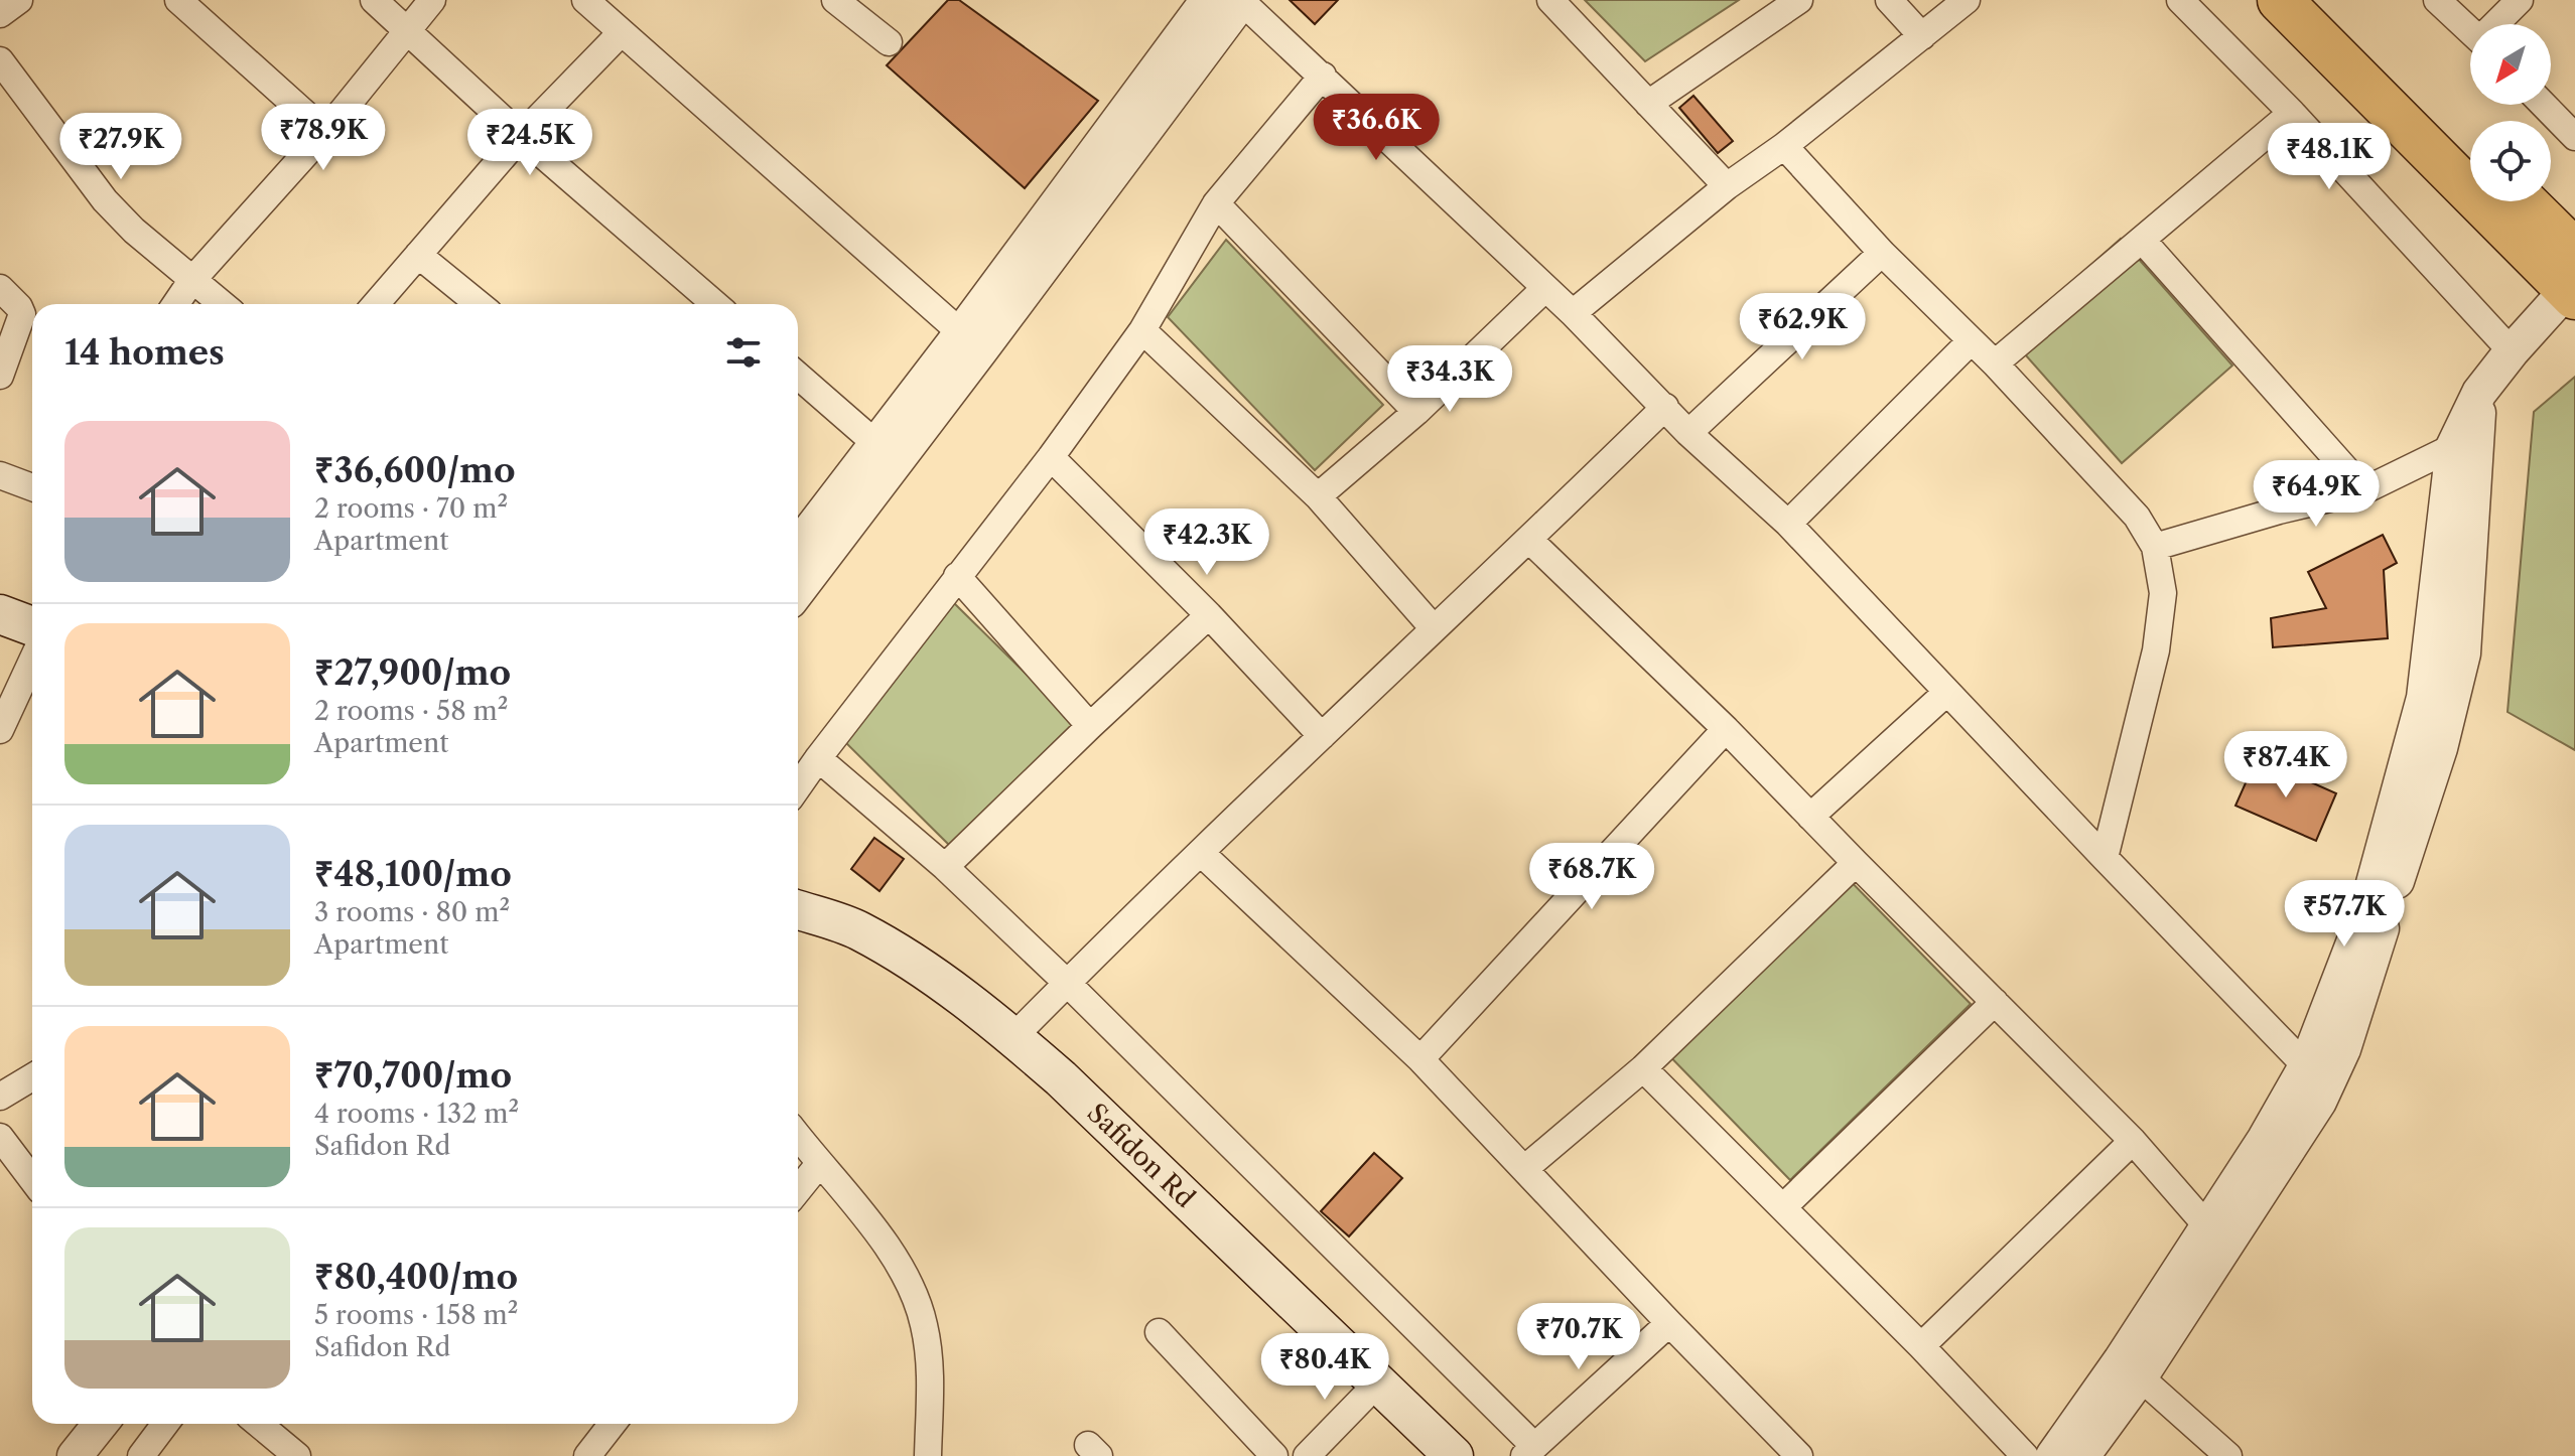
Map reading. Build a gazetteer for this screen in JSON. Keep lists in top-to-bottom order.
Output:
{
  "streets": {
    "main road": ["Safidon Rd"]
  },
  "north": "bottom left",
  "page": {
    "price": [
      "₹36.6K",
      "₹78.9K",
      "₹24.5K",
      "₹27.9K",
      "₹48.1K",
      "₹62.9K",
      "₹34.3K",
      "₹64.9K",
      "₹42.3K",
      "₹87.4K",
      "₹68.7K",
      "₹57.7K",
      "₹70.7K",
      "₹80.4K"
    ],
    "heading": "14 homes",
    "list": [
      {
        "name": "₹36,600/mo",
        "note": "2 rooms · 70 m² · Apartment"
      },
      {
        "name": "₹27,900/mo",
        "note": "2 rooms · 58 m² · Apartment"
      },
      {
        "name": "₹48,100/mo",
        "note": "3 rooms · 80 m² · Apartment"
      },
      {
        "name": "₹70,700/mo",
        "note": "4 rooms · 132 m² · Safidon Rd"
      },
      {
        "name": "₹80,400/mo",
        "note": "5 rooms · 158 m² · Safidon Rd"
      }
    ]
  }
}
